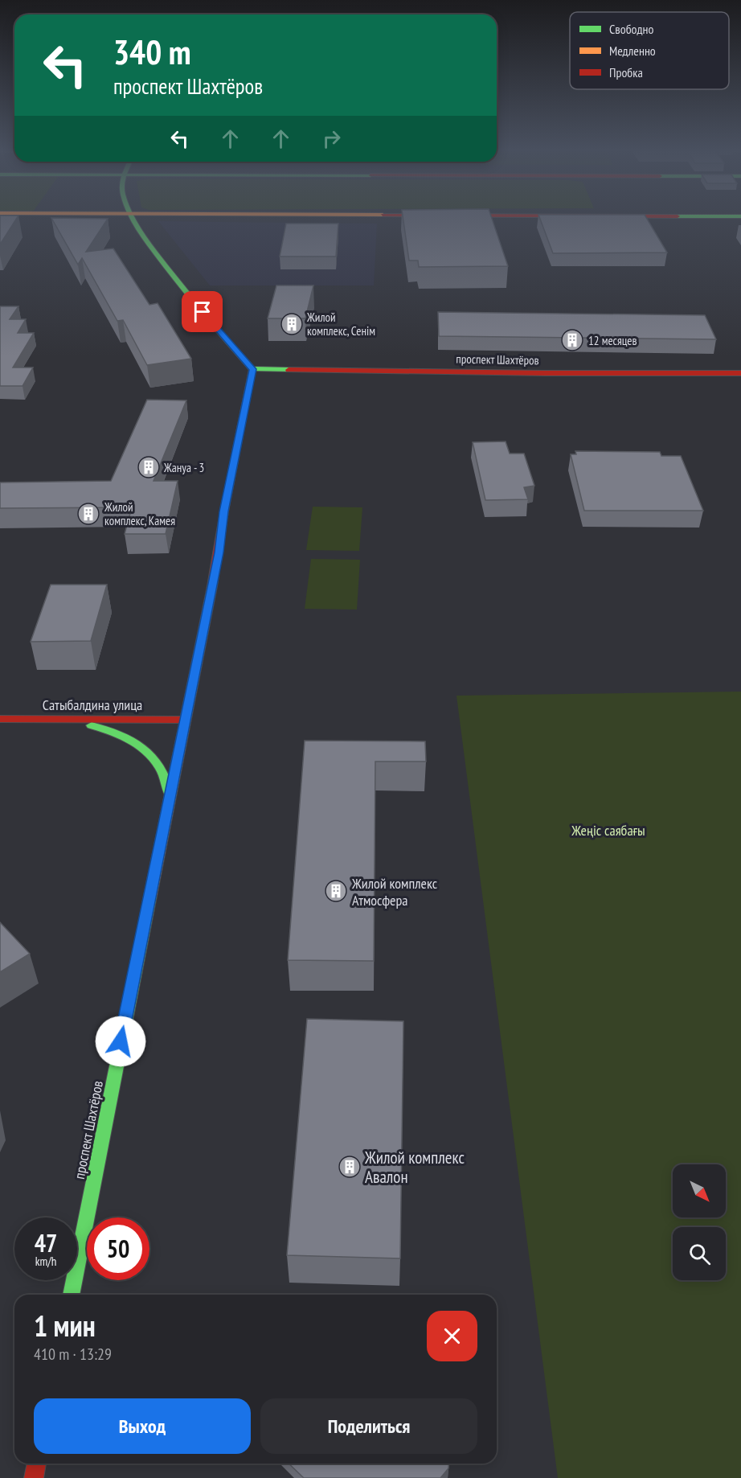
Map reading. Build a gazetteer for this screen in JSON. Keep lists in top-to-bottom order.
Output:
{
  "streets": {
    "main road": ["проспект Шахтёров", "Сатыбалдина улица"]
  },
  "crossings": [
    ["проспект Шахтёров", "Сатыбалдина улица"]
  ],
  "parks": ["Жеңіс саябағы"],
  "places": {
    "building": [
      "Жилой комплекс, Сенiм",
      "12 месяцев",
      "Жануа - 3",
      "Жилой комплекс, Камея",
      "Жилой комплекс Атмосфера",
      "Жилой комплекс Авалон"
    ]
  },
  "legend": ["Свободно", "Медленно", "Пробка"],
  "north": "bottom right",
  "page": {
    "turn": ["340 m", "проспект Шахтёров"],
    "speed": "47 km/h",
    "limit": "50",
    "heading": ["1 мин", "410 m · 13:29"],
    "buttons": ["Выход", "Поделиться"]
  }
}
